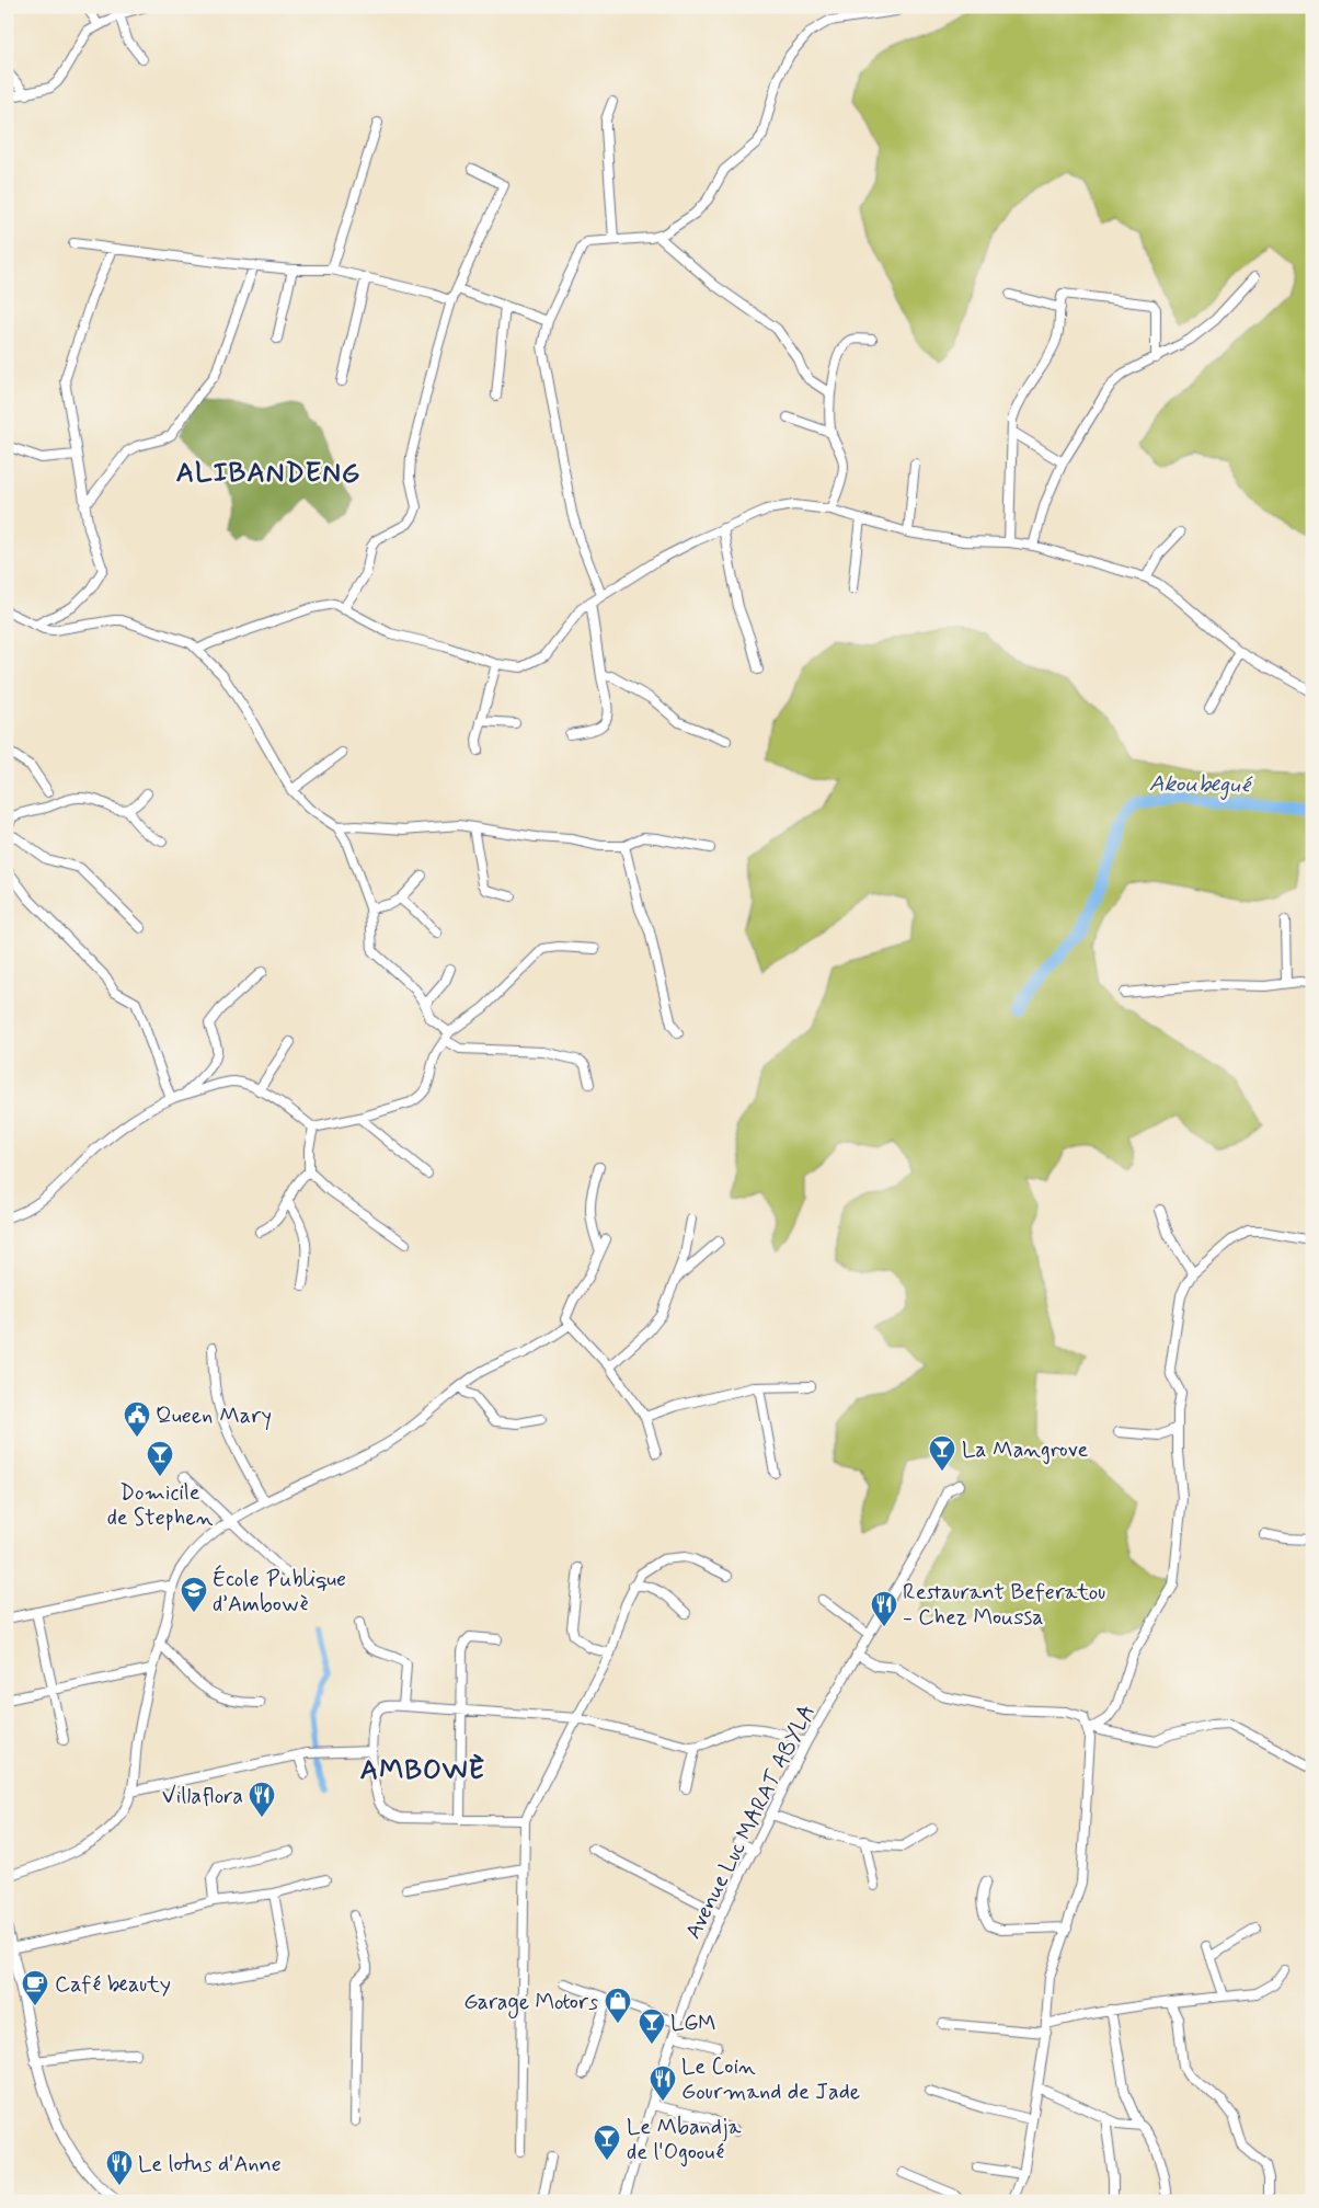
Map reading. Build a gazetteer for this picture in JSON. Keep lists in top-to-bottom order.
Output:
{
  "streets": {
    "street": ["Avenue Luc MARAT ABYLA"]
  },
  "districts": ["ALIBANDENG", "AMBOWÈ"],
  "water": ["Akoubegué"],
  "places": {
    "public building": ["Queen Mary"],
    "bar": [
      "La Mangrove",
      "Domicile de Stephen",
      "LGM",
      "Le Mbandja de l'Ogooué"
    ],
    "school or university": ["École Publique d’Ambowè"],
    "restaurant": [
      "Restaurant Beferatou - Chez Moussa",
      "Villaflora",
      "Le Coin Gourmand de Jade",
      "Le lotus d'Anne"
    ],
    "cafe": ["Café beauty"],
    "shop": ["Garage Motors"]
  }
}
